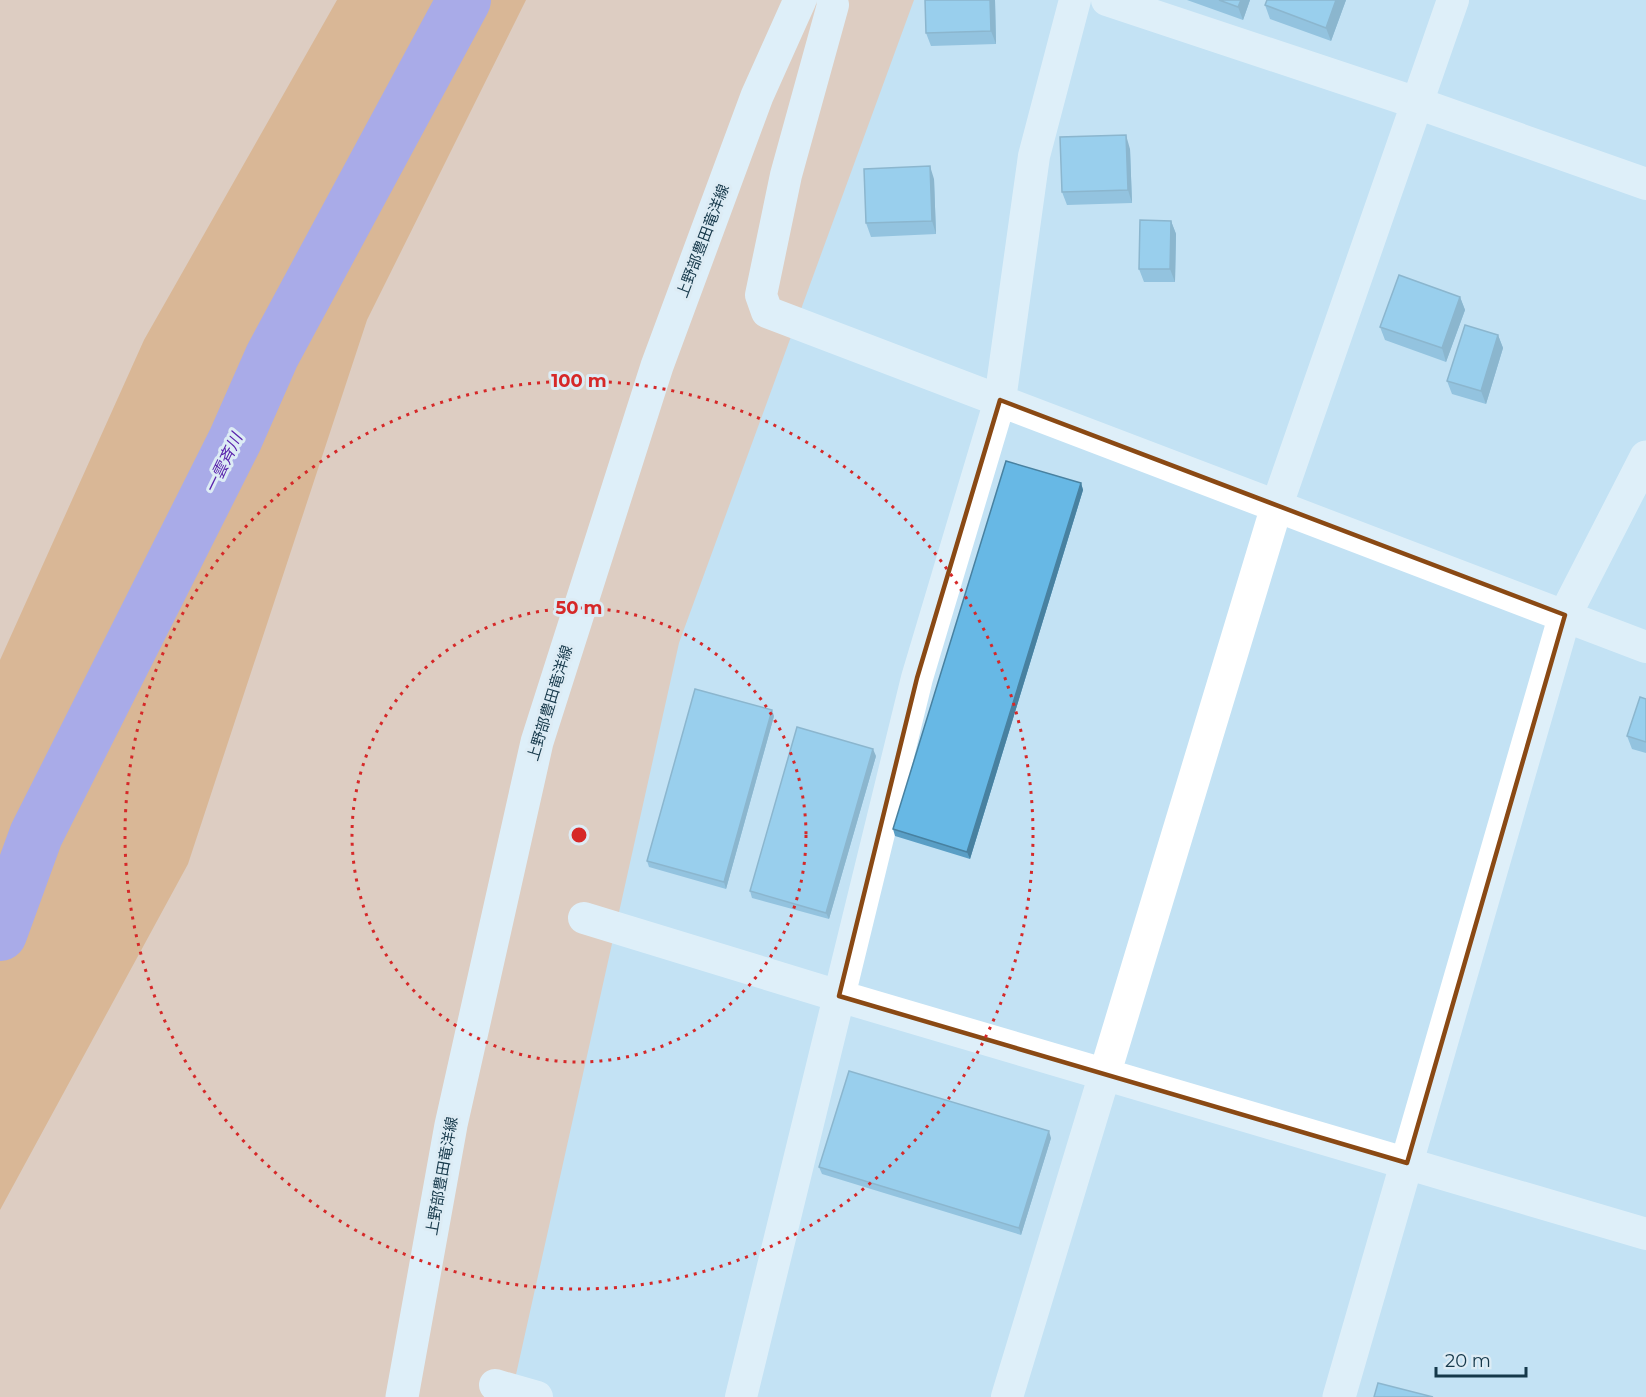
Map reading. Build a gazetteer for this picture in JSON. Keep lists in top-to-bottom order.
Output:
{
  "streets": {
    "main road": ["上野部豊田竜洋線"]
  },
  "water": ["一雲斉川"],
  "scale_bar": "20 m",
  "rings": ["100 m", "50 m"]
}
